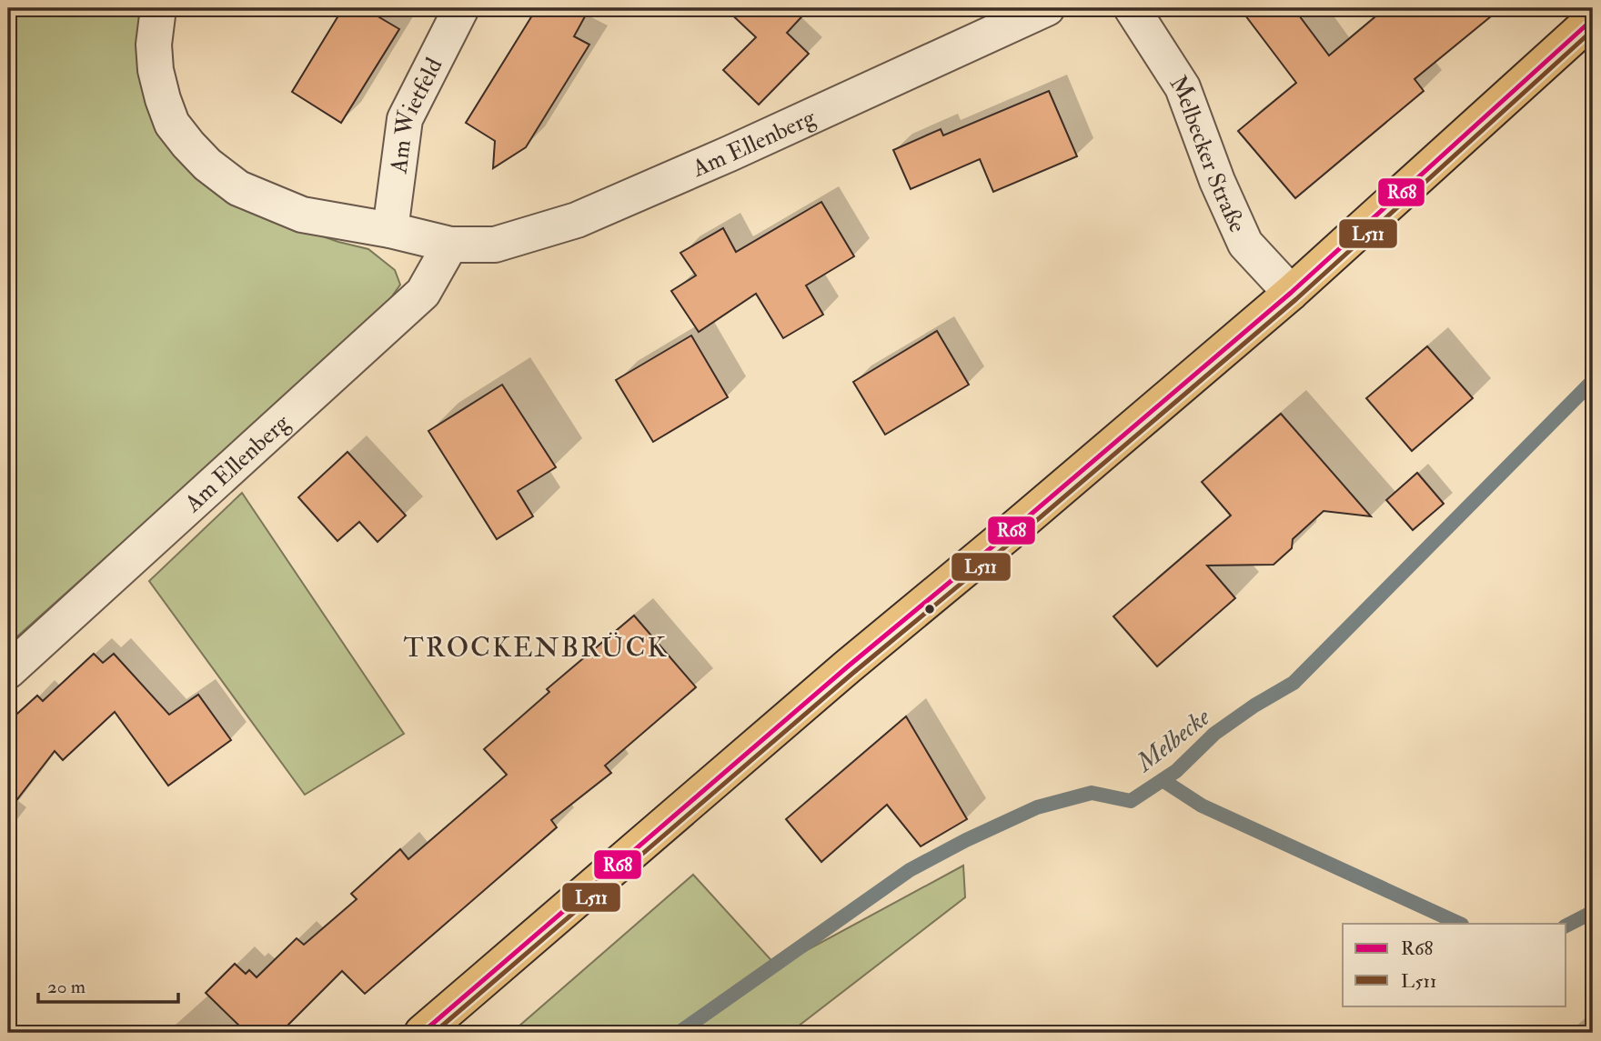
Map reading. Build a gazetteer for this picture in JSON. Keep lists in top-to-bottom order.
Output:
{
  "streets": {
    "street": ["Am Wietfeld", "Am Ellenberg", "Melbecker Straße"]
  },
  "crossings": [
    ["Am Wietfeld", "Am Ellenberg"]
  ],
  "districts": ["TROCKENBRÜCK"],
  "water": ["Melbecke"],
  "lines": ["transit line R68", "transit line L511"],
  "legend": ["R68", "L511"],
  "scale_bar": "20 m"
}
